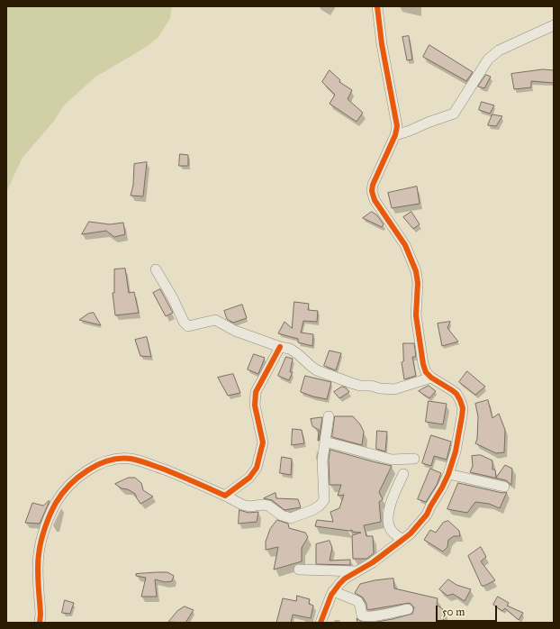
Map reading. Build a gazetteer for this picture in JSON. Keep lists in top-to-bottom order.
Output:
{
  "scale_bar": "50 m"
}
